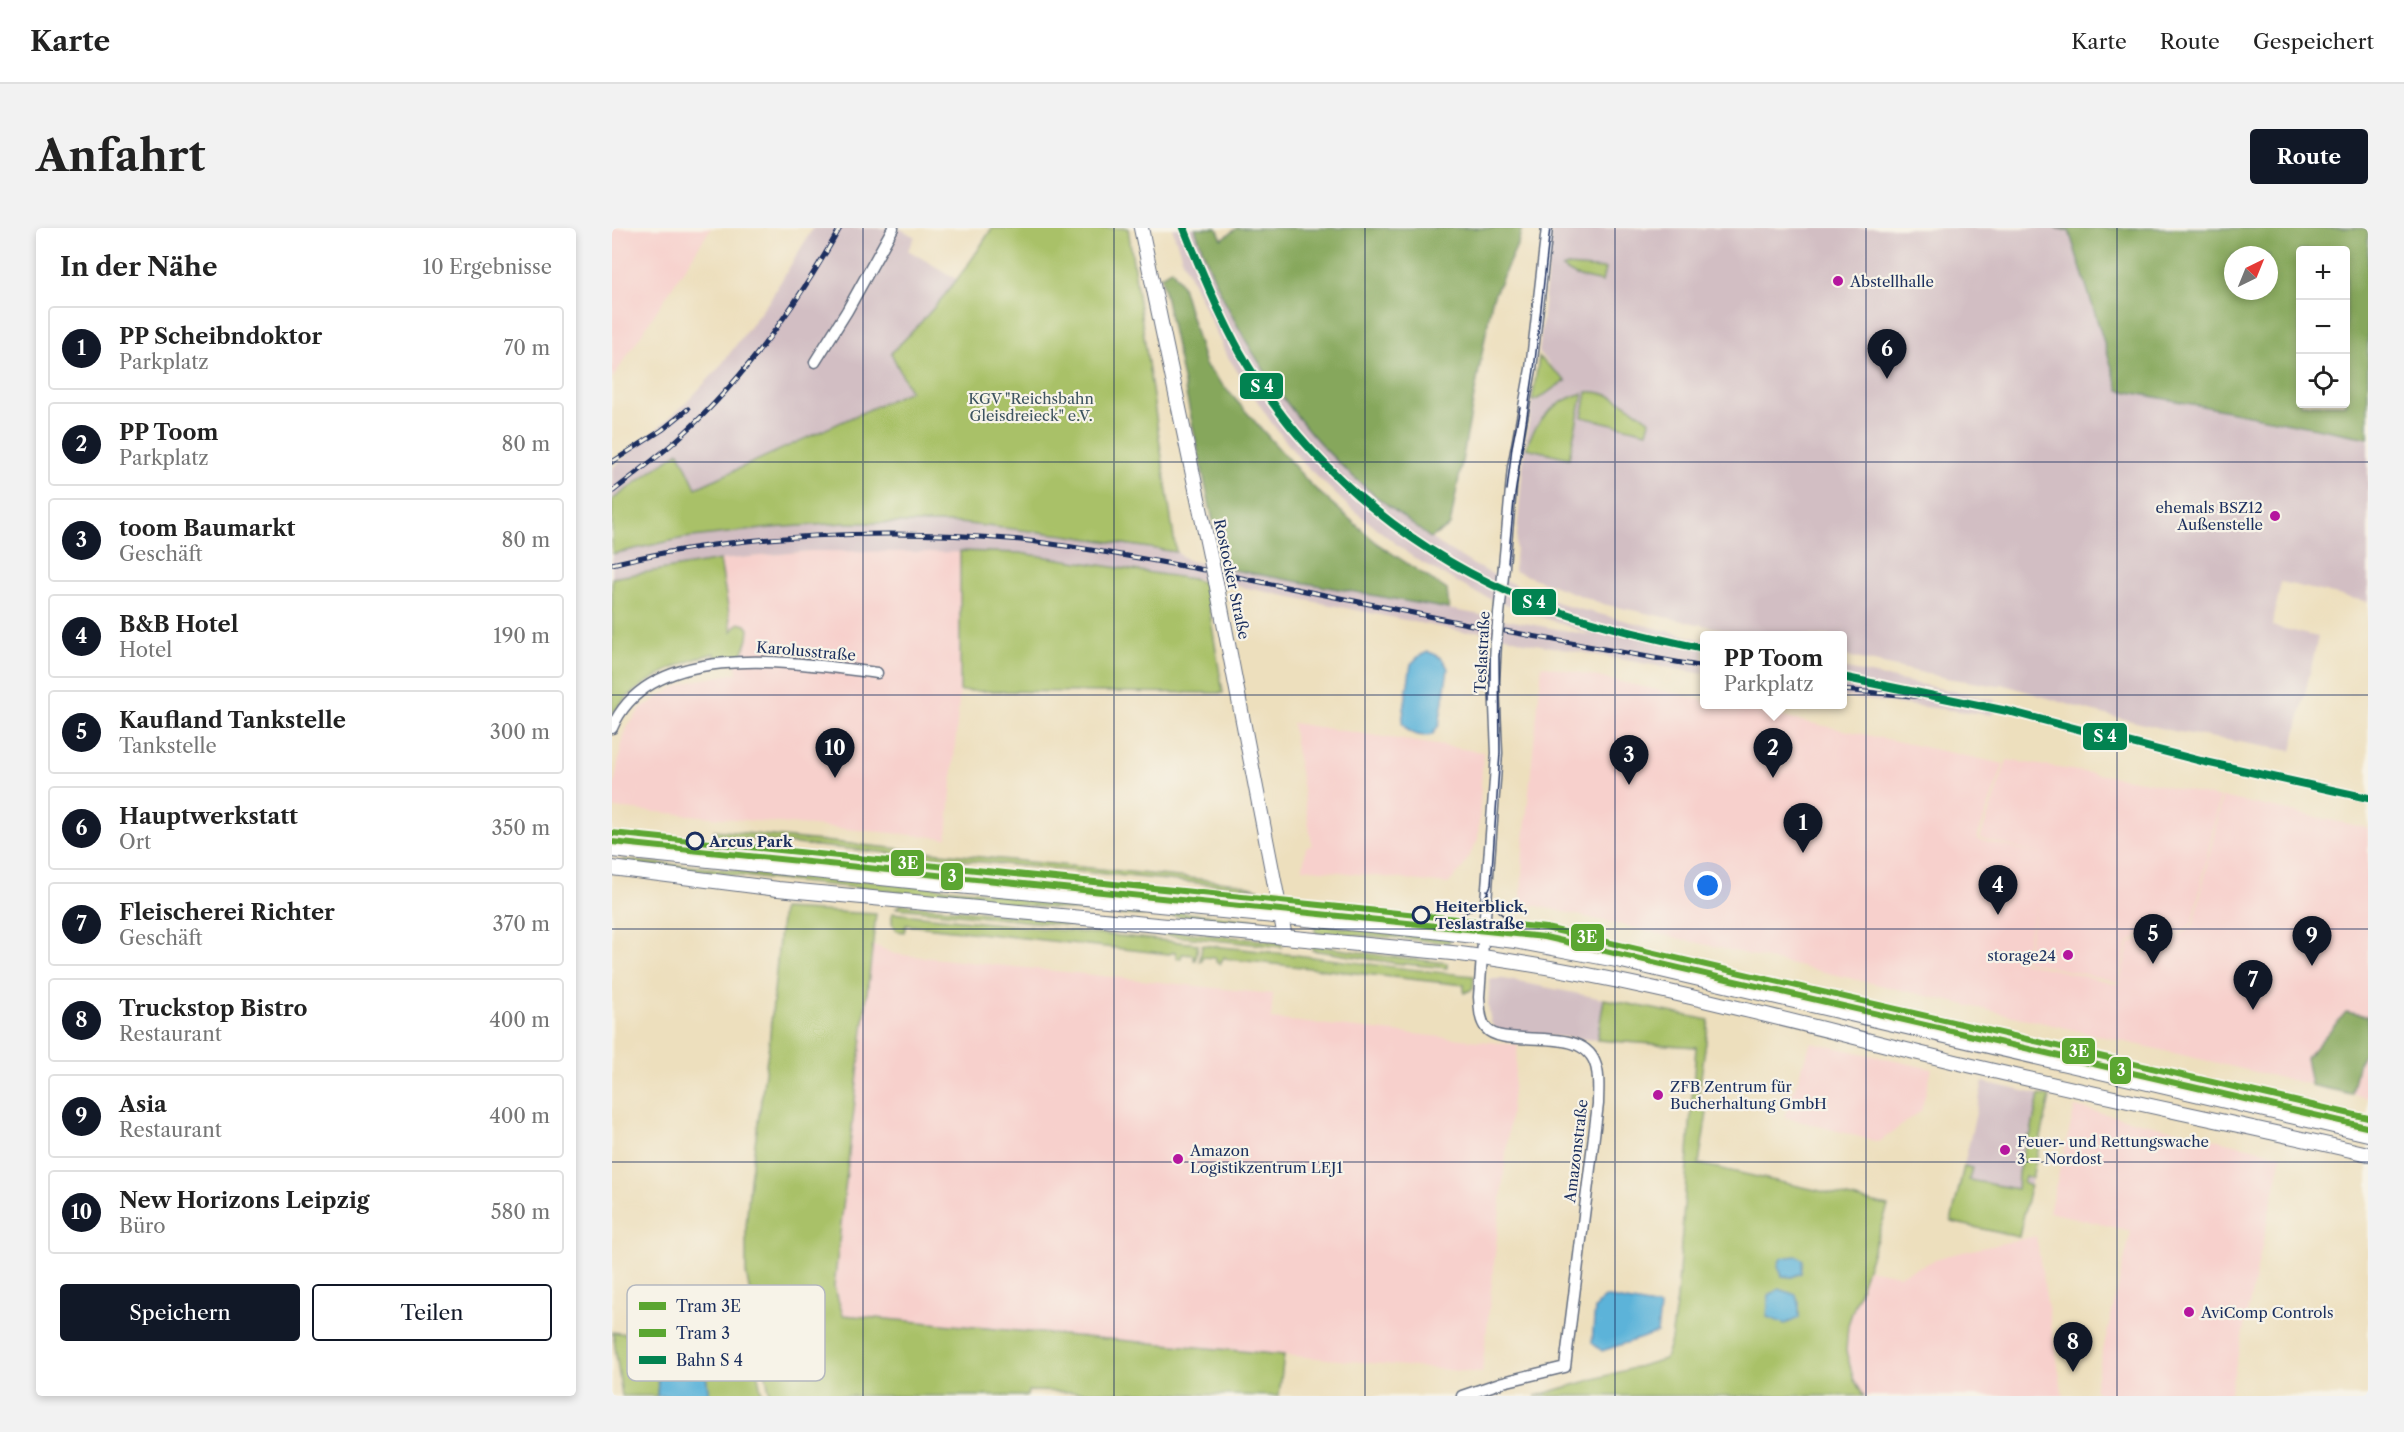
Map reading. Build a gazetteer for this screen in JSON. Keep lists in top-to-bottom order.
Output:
{
  "streets": {
    "main road": ["Rostocker Straße"],
    "street": ["Karolusstraße", "Teslastraße", "Amazonstraße"]
  },
  "crossings": [
    ["Teslastraße", "Amazonstraße"]
  ],
  "parks": ["KGV \"Reichsbahn Gleisdreieck\" e.V."],
  "places": [
    "Abstellhalle",
    "ehemals BSZ12 Außenstelle",
    "Arcus Park",
    "Heiterblick, Teslastraße",
    "storage24",
    "ZFB Zentrum für Bucherhaltung GmbH",
    "Feuer- und Rettungswache 3 – Nordost",
    "Amazon Logistikzentrum LEJ1",
    "AviComp Controls"
  ],
  "lines": ["tram line 3E", "tram line 3"],
  "legend": ["Tram 3E", "Tram 3", "Bahn S 4"],
  "north": "top right",
  "page": {
    "header": "Karte",
    "nav": ["Karte", "Route", "Gespeichert"],
    "buttons": [
      "Route",
      ["Speichern", "Teilen"]
    ],
    "title": "Anfahrt",
    "heading": ["In der Nähe", "10 Ergebnisse"],
    "map_buttons": ["+", "−"],
    "list": [
      {
        "mark": "1",
        "name": "PP Scheibndoktor",
        "note": "Parkplatz",
        "value": "70 m"
      },
      {
        "mark": "2",
        "name": "PP Toom",
        "note": "Parkplatz",
        "value": "80 m"
      },
      {
        "mark": "3",
        "name": "toom Baumarkt",
        "note": "Geschäft",
        "value": "80 m"
      },
      {
        "mark": "4",
        "name": "B&B Hotel",
        "note": "Hotel",
        "value": "190 m"
      },
      {
        "mark": "5",
        "name": "Kaufland Tankstelle",
        "note": "Tankstelle",
        "value": "300 m"
      },
      {
        "mark": "6",
        "name": "Hauptwerkstatt",
        "note": "Ort",
        "value": "350 m"
      },
      {
        "mark": "7",
        "name": "Fleischerei Richter",
        "note": "Geschäft",
        "value": "370 m"
      },
      {
        "mark": "8",
        "name": "Truckstop Bistro",
        "note": "Restaurant",
        "value": "400 m"
      },
      {
        "mark": "9",
        "name": "Asia",
        "note": "Restaurant",
        "value": "400 m"
      },
      {
        "mark": "10",
        "name": "New Horizons Leipzig",
        "note": "Büro",
        "value": "580 m"
      }
    ],
    "pins": [
      "6",
      "2",
      "10",
      "3",
      "1",
      "4",
      "5",
      "9",
      "7",
      "8"
    ],
    "popup": ["PP Toom", "Parkplatz"]
  }
}
